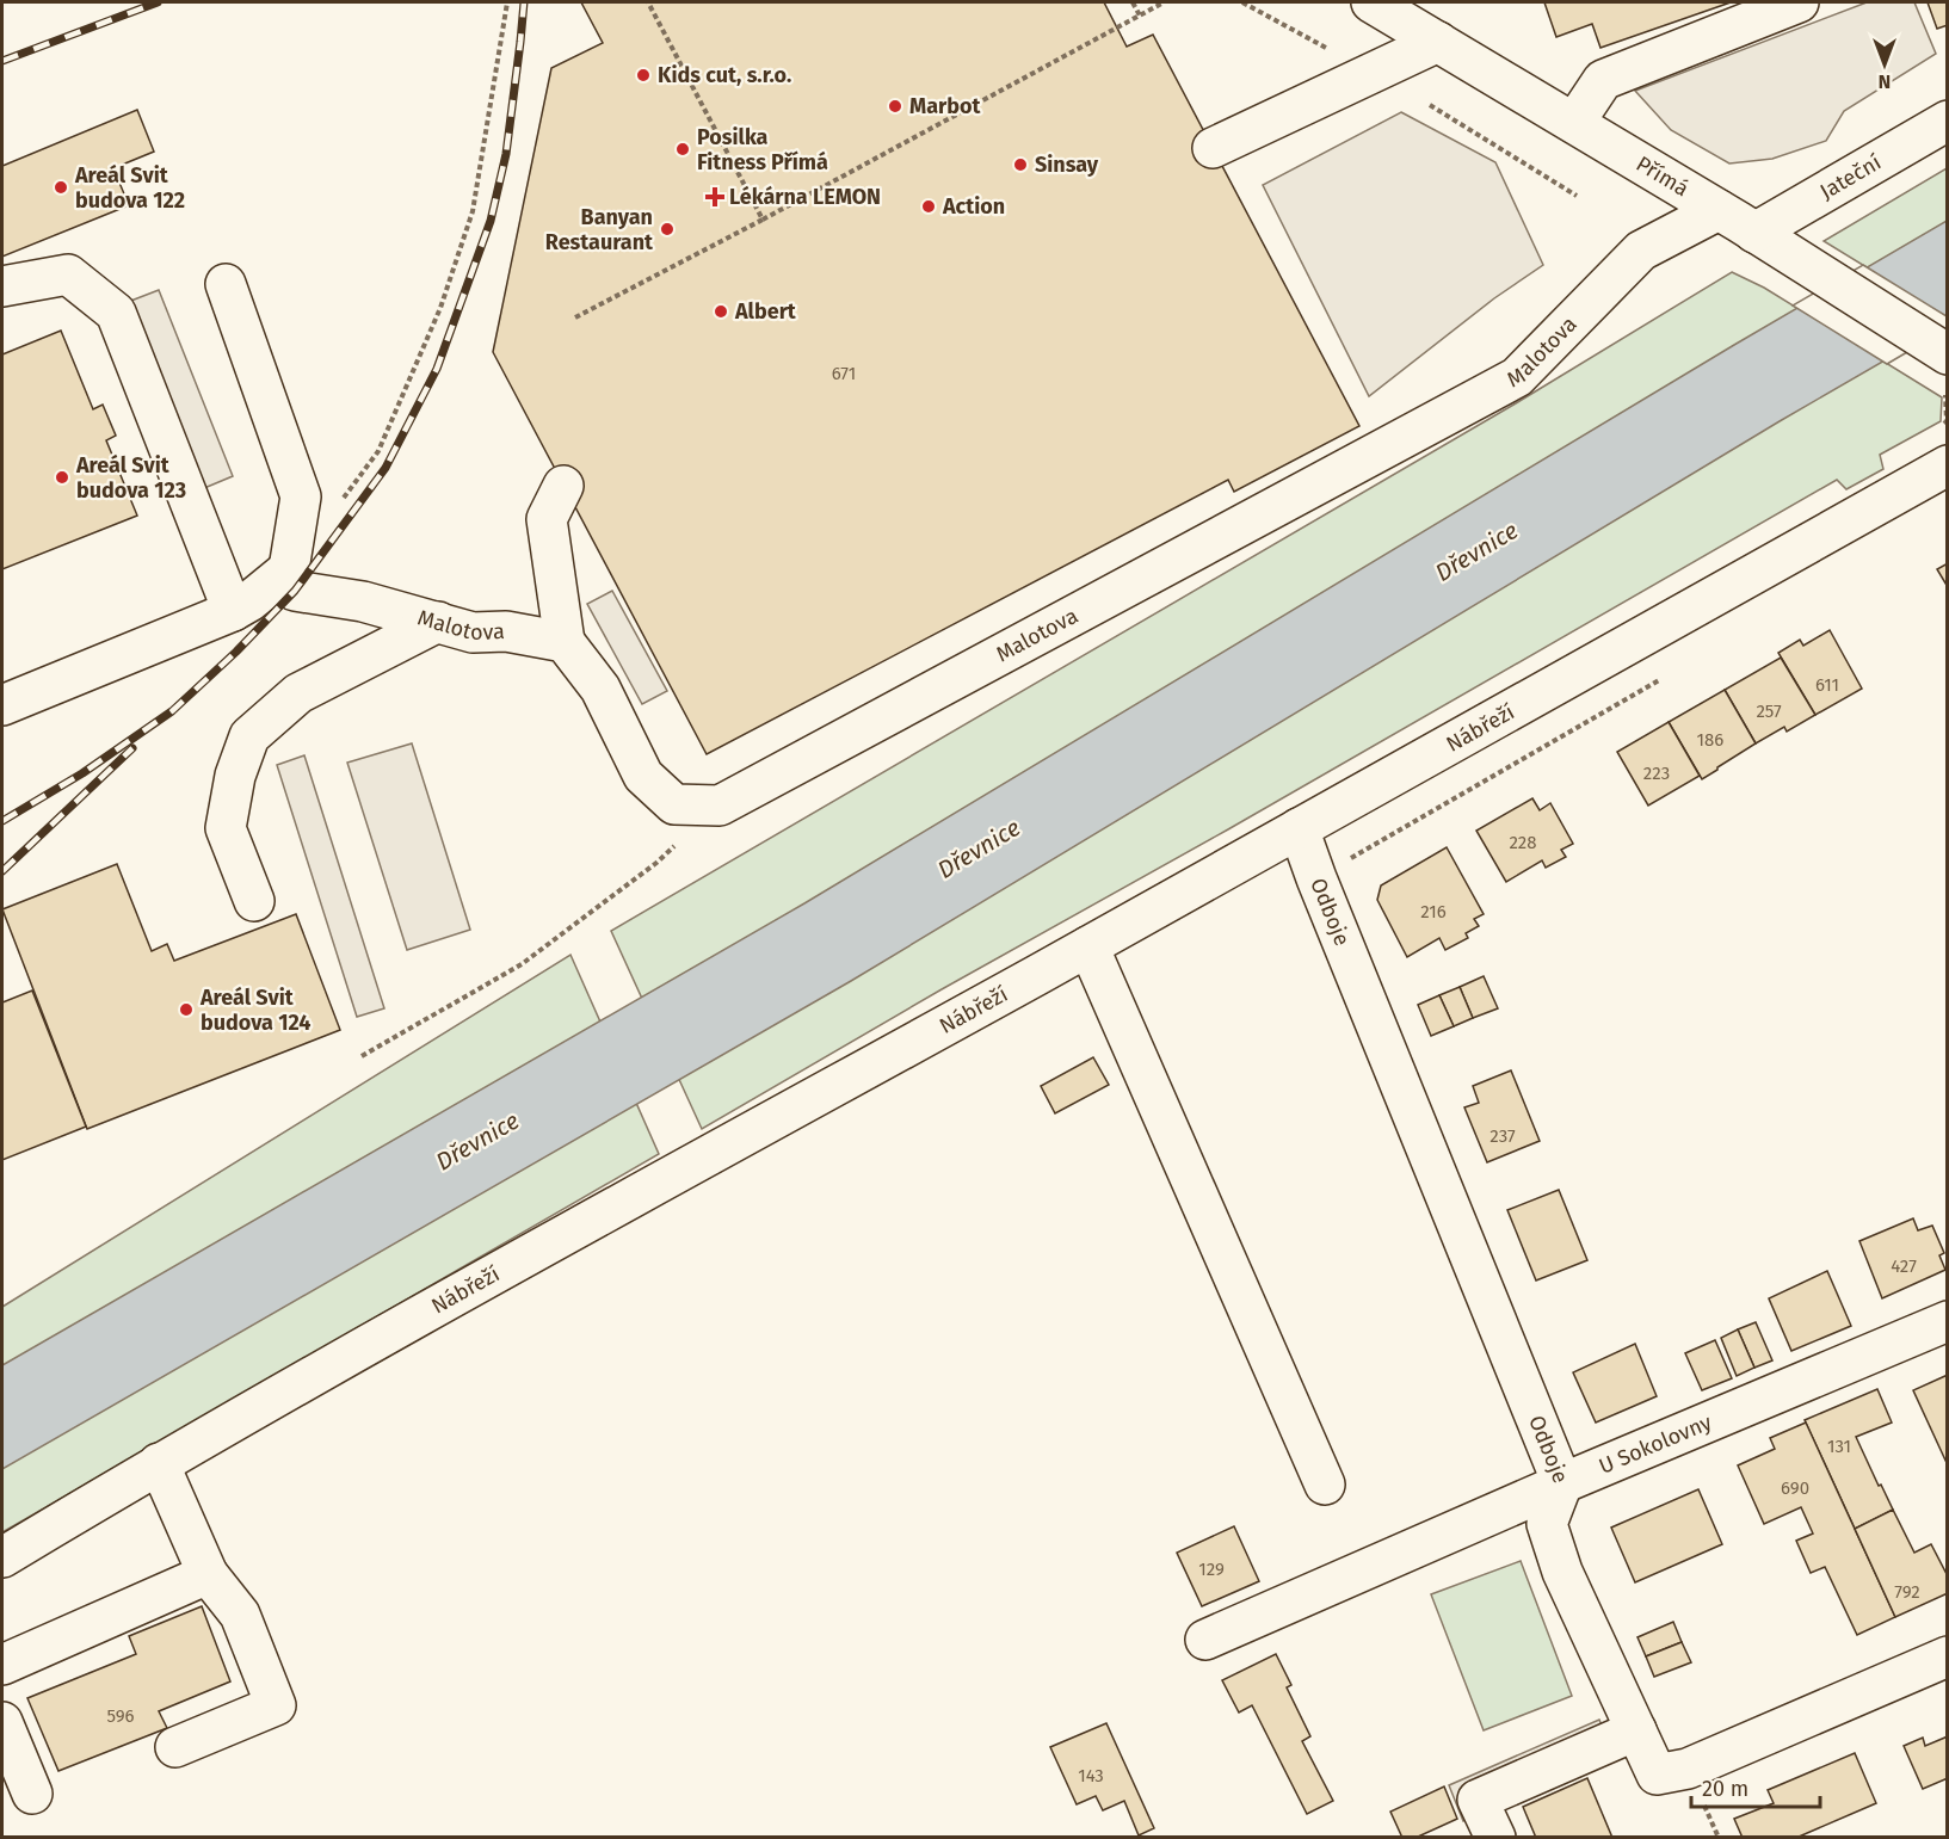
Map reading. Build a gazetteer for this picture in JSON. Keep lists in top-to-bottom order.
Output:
{
  "streets": {
    "street": [
      "Přímá",
      "Jateční",
      "Malotova",
      "Nábřeží",
      "Odboje",
      "U Sokolovny"
    ]
  },
  "crossings": [
    ["Přímá", "Jateční"],
    ["Přímá", "Malotova"],
    ["Nábřeží", "Odboje"],
    ["Odboje", "U Sokolovny"]
  ],
  "water": ["Dřevnice"],
  "places": {
    "other": [
      "Kids cut, s.r.o.",
      "Marbot",
      "Posilka Fitness Přímá",
      "Sinsay",
      "Areál Svit budova 122",
      "Action",
      "Banyan Restaurant",
      "Albert",
      "Areál Svit budova 123",
      "Areál Svit budova 124"
    ],
    "health": ["Lékárna LEMON"]
  },
  "house_numbers": [
    "671",
    "611",
    "257",
    "186",
    "223",
    "228",
    "216",
    "237",
    "427",
    "131",
    "690",
    "129",
    "792",
    "596",
    "143"
  ],
  "scale_bar": "20 m",
  "north": "bottom"
}
